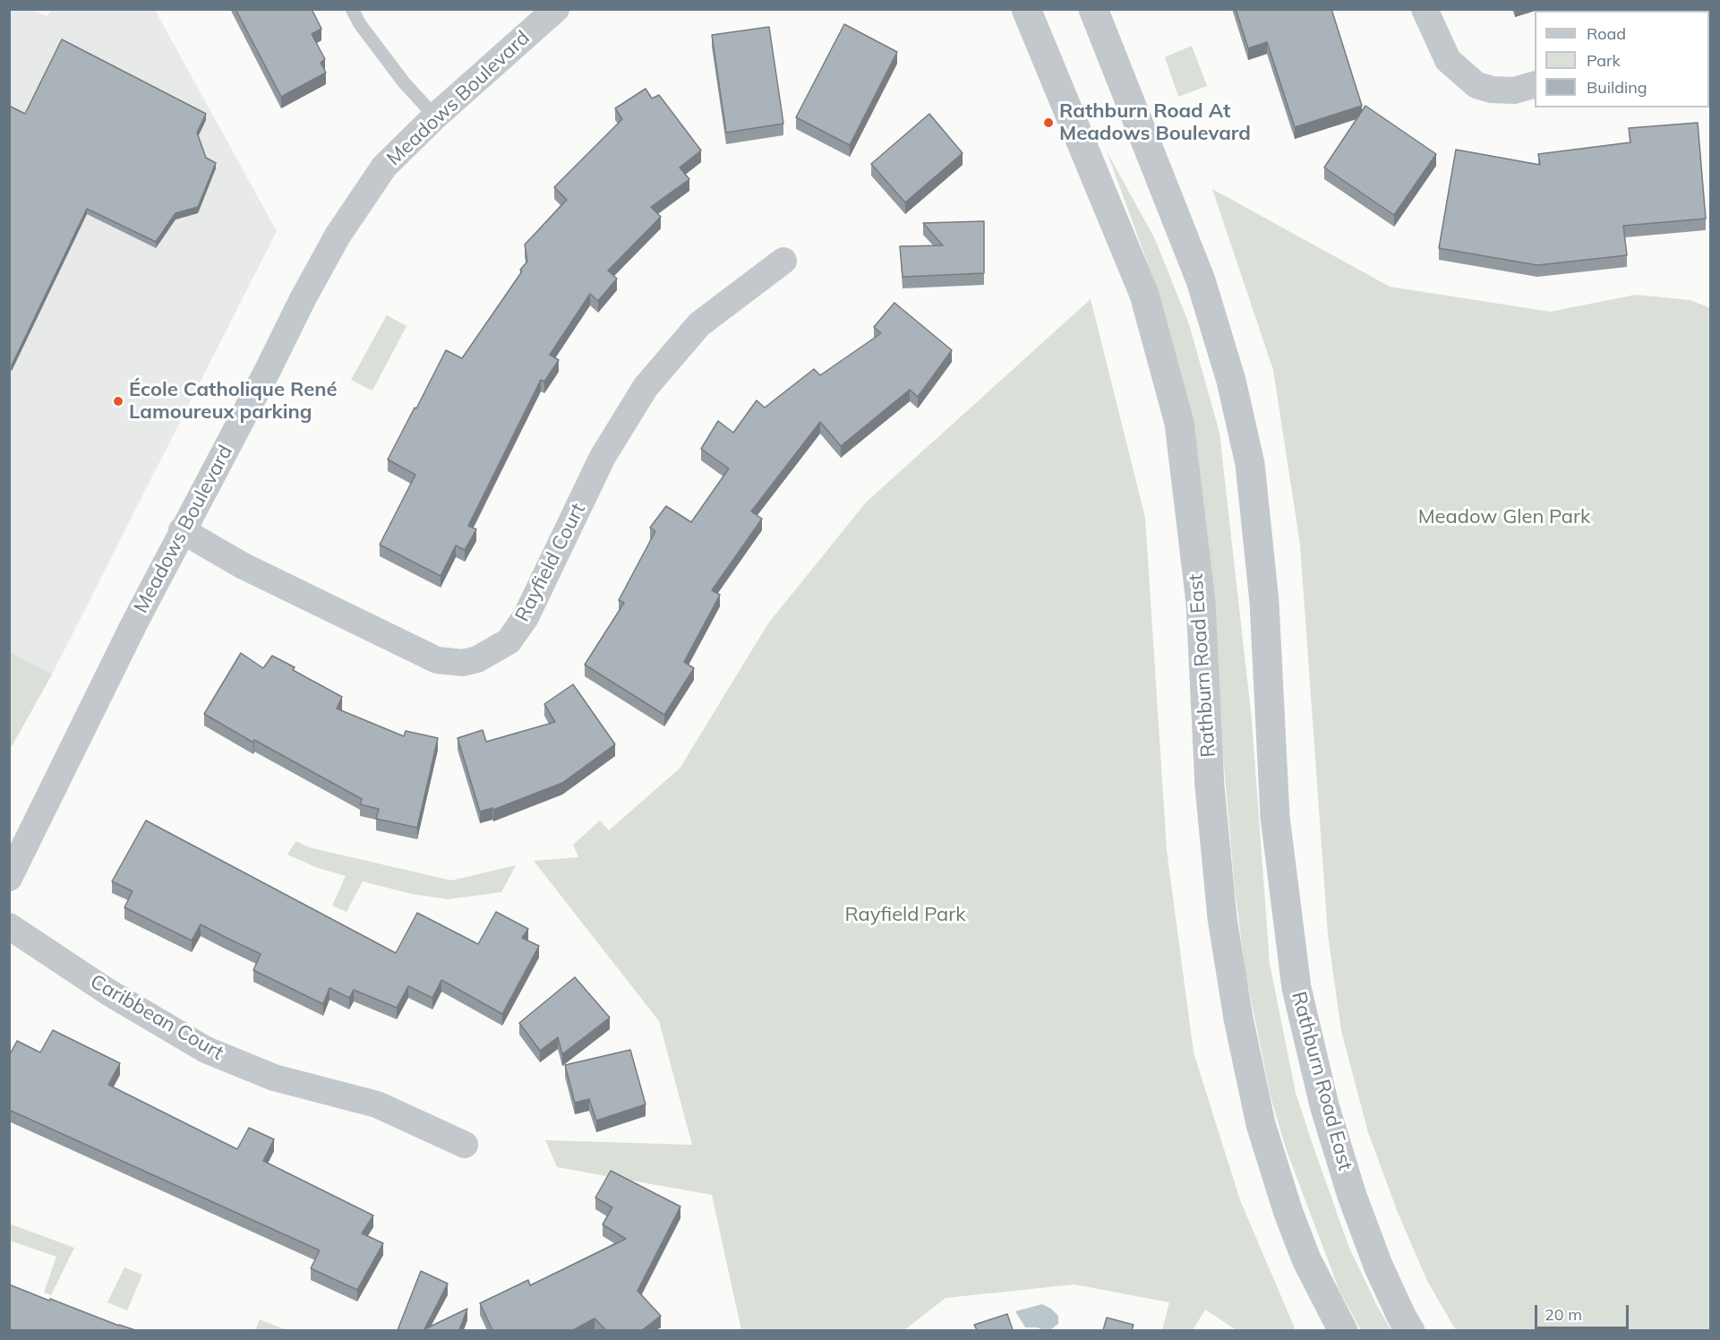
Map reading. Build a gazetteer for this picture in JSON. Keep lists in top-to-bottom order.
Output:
{
  "streets": {
    "street": [
      "Meadows Boulevard",
      "Rayfield Court",
      "Rathburn Road East",
      "Caribbean Court"
    ]
  },
  "crossings": [
    ["Meadows Boulevard", "Rayfield Court"]
  ],
  "parks": ["Meadow Glen Park", "Rayfield Park"],
  "places": ["Rathburn Road At Meadows Boulevard", "École Catholique René Lamoureux parking"],
  "legend": ["Road", "Park", "Building"],
  "scale_bar": "20 m"
}
